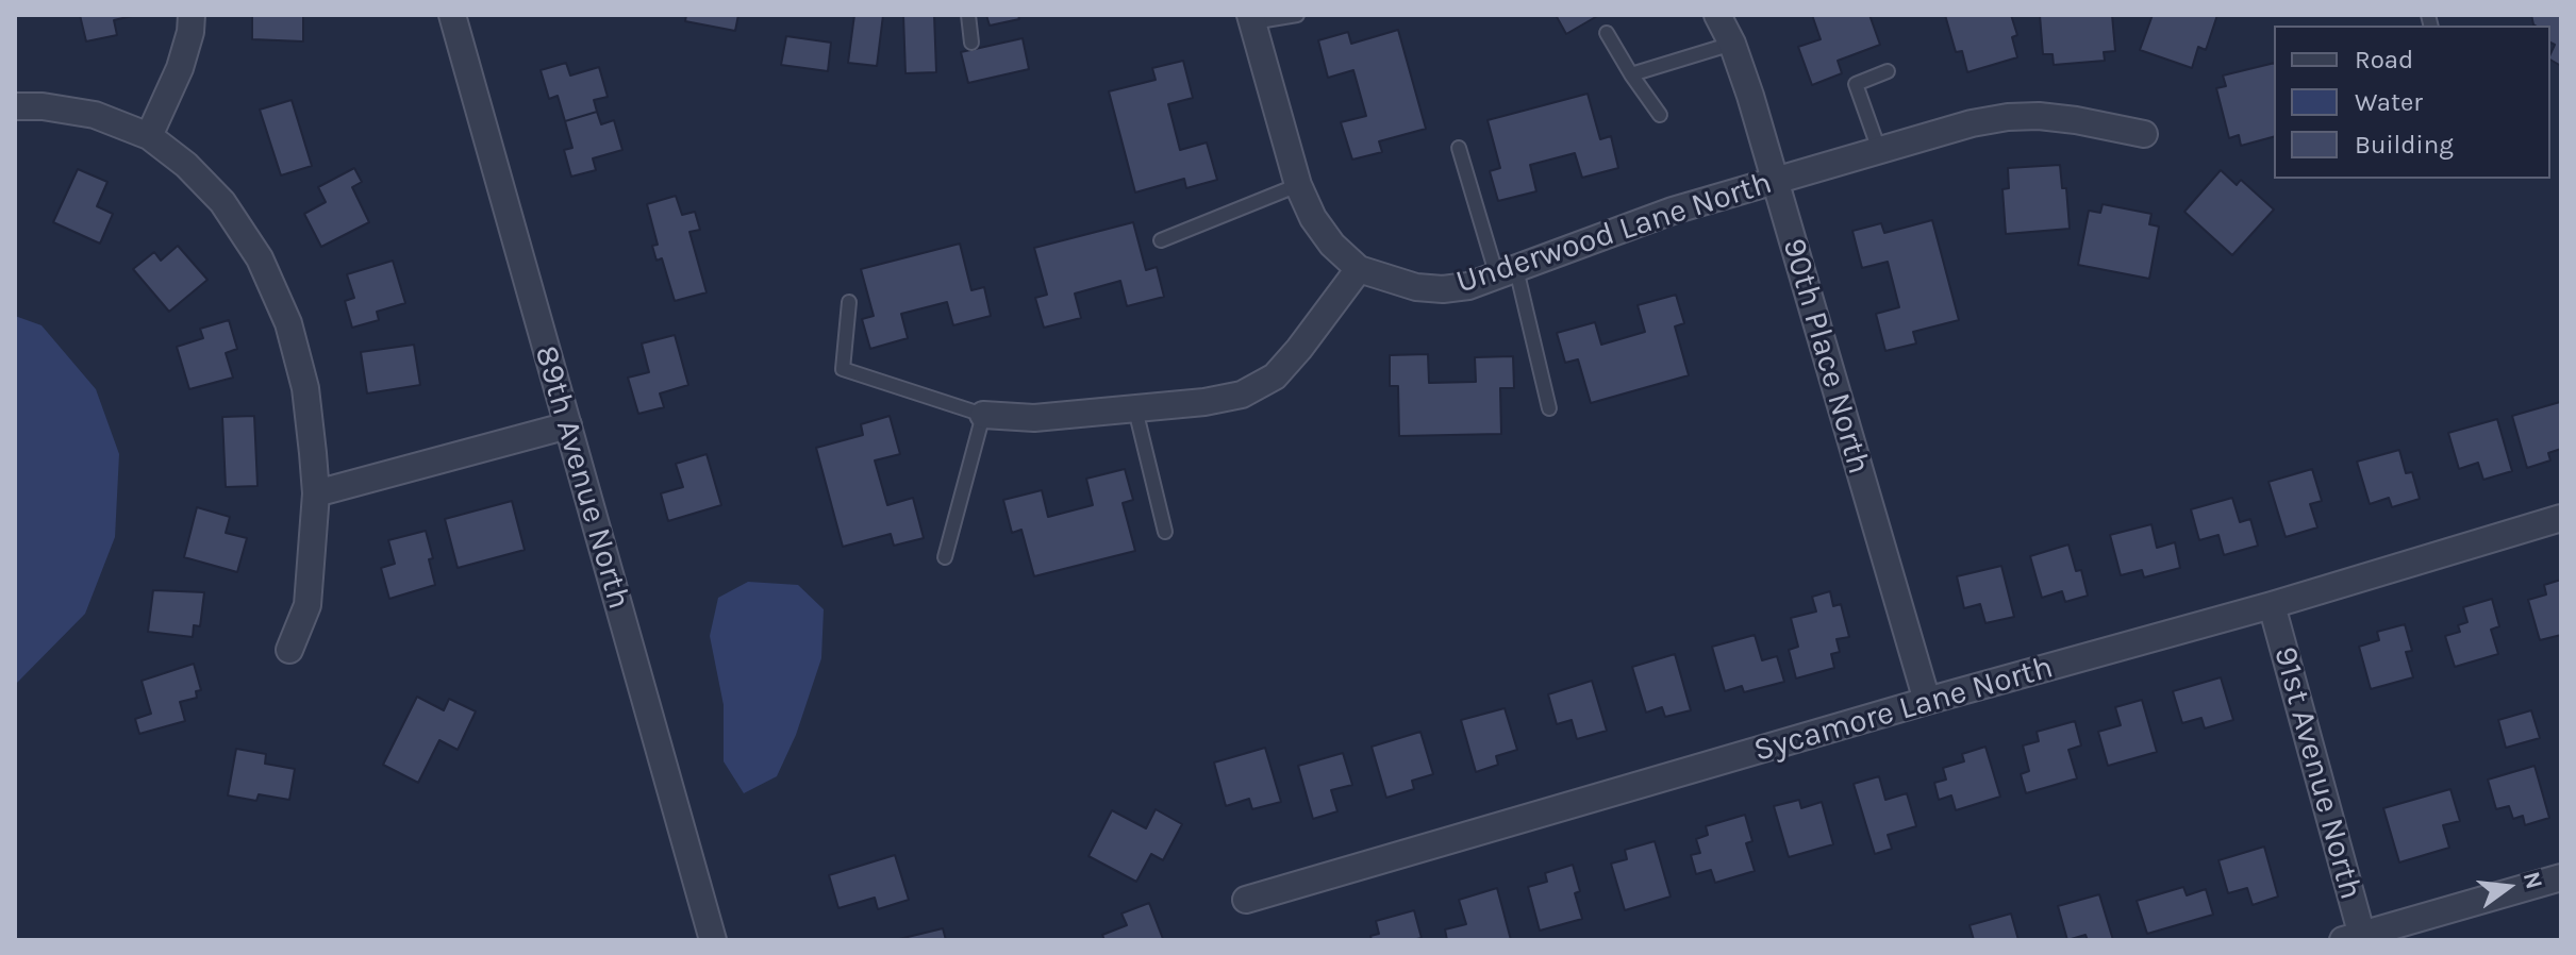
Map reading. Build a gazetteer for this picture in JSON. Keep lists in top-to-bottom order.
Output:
{
  "streets": {
    "street": [
      "Underwood Lane North",
      "90th Place North",
      "89th Avenue North",
      "Sycamore Lane North",
      "91st Avenue North"
    ]
  },
  "crossings": [
    ["Underwood Lane North", "90th Place North"],
    ["90th Place North", "Sycamore Lane North"],
    ["Sycamore Lane North", "91st Avenue North"]
  ],
  "legend": ["Road", "Water", "Building"],
  "north": "right"
}
